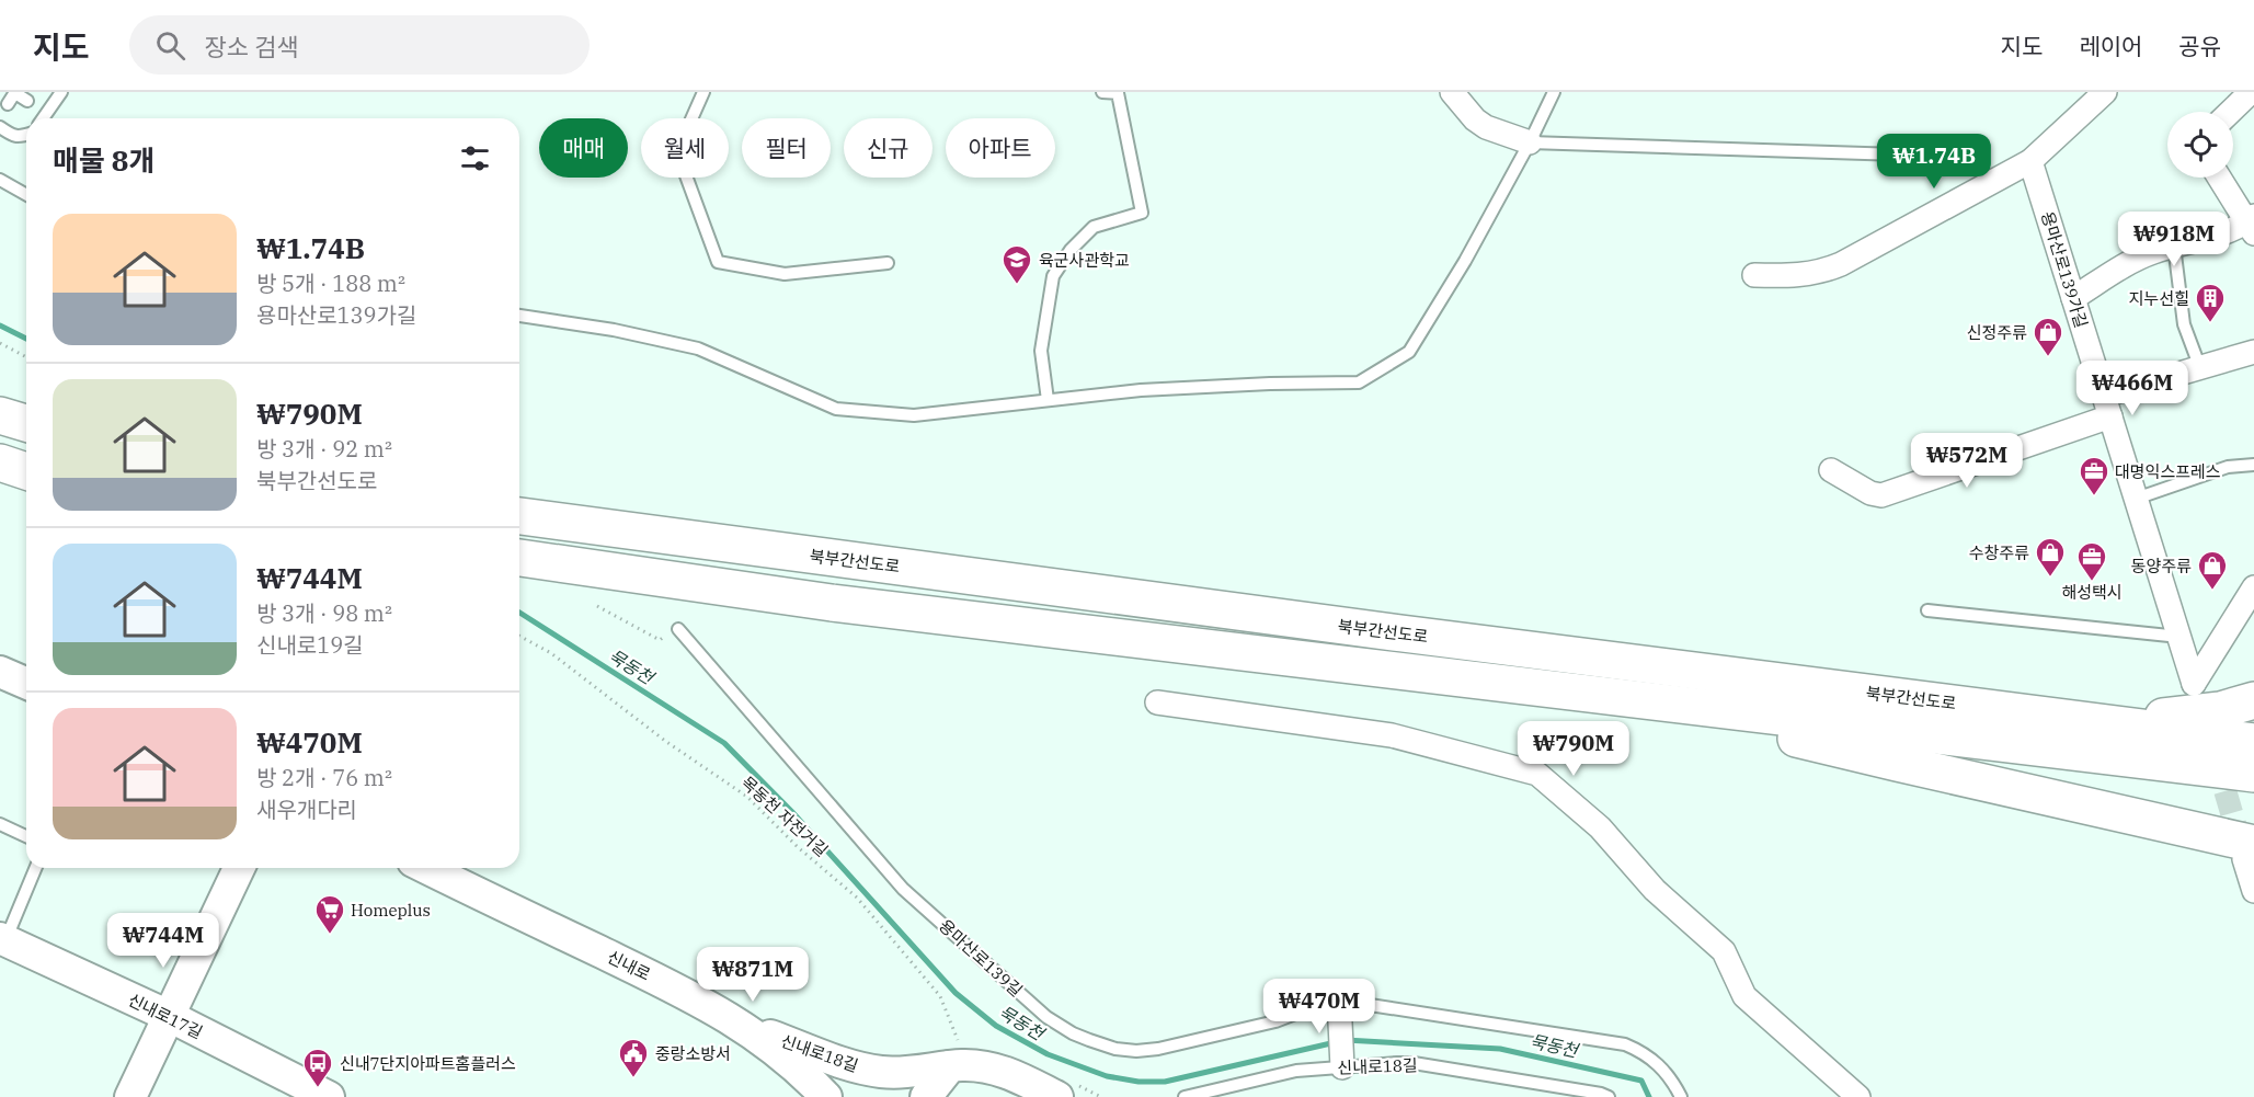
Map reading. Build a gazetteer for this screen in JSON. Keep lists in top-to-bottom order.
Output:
{
  "streets": {
    "highway": ["북부간선도로"],
    "street": [
      "용마산로139가길",
      "신내로",
      "신내로17길",
      "신내로18길"
    ],
    "lane": ["용마산로139길"],
    "path": ["목동천 자전거길"]
  },
  "crossings": [
    ["목동천 자전거길", "신내로18길"],
    ["신내로", "신내로18길"]
  ],
  "water": ["묵동천"],
  "places": {
    "school or university": ["육군사관학교"],
    "building": ["지누선힐"],
    "shop": ["신정주류", "수창주류", "동양주류"],
    "office": ["대명익스프레스", "해성택시"],
    "supermarket": ["Homeplus"],
    "public building": ["중랑소방서"],
    "bus stop": ["신내7단지아파트홈플러스"]
  },
  "page": {
    "header": "지도",
    "search": "장소 검색",
    "nav": ["지도", "레이어", "공유"],
    "chip": [
      "매매",
      "월세",
      "필터",
      "신규",
      "아파트"
    ],
    "heading": "매물 8개",
    "price": [
      "₩1.74B",
      "₩918M",
      "₩466M",
      "₩572M",
      "₩790M",
      "₩744M",
      "₩871M",
      "₩470M"
    ],
    "list": [
      {
        "name": "₩1.74B",
        "note": "방 5개 · 188 m² · 용마산로139가길"
      },
      {
        "name": "₩790M",
        "note": "방 3개 · 92 m² · 북부간선도로"
      },
      {
        "name": "₩744M",
        "note": "방 3개 · 98 m² · 신내로19길"
      },
      {
        "name": "₩470M",
        "note": "방 2개 · 76 m² · 새우개다리"
      }
    ]
  }
}
